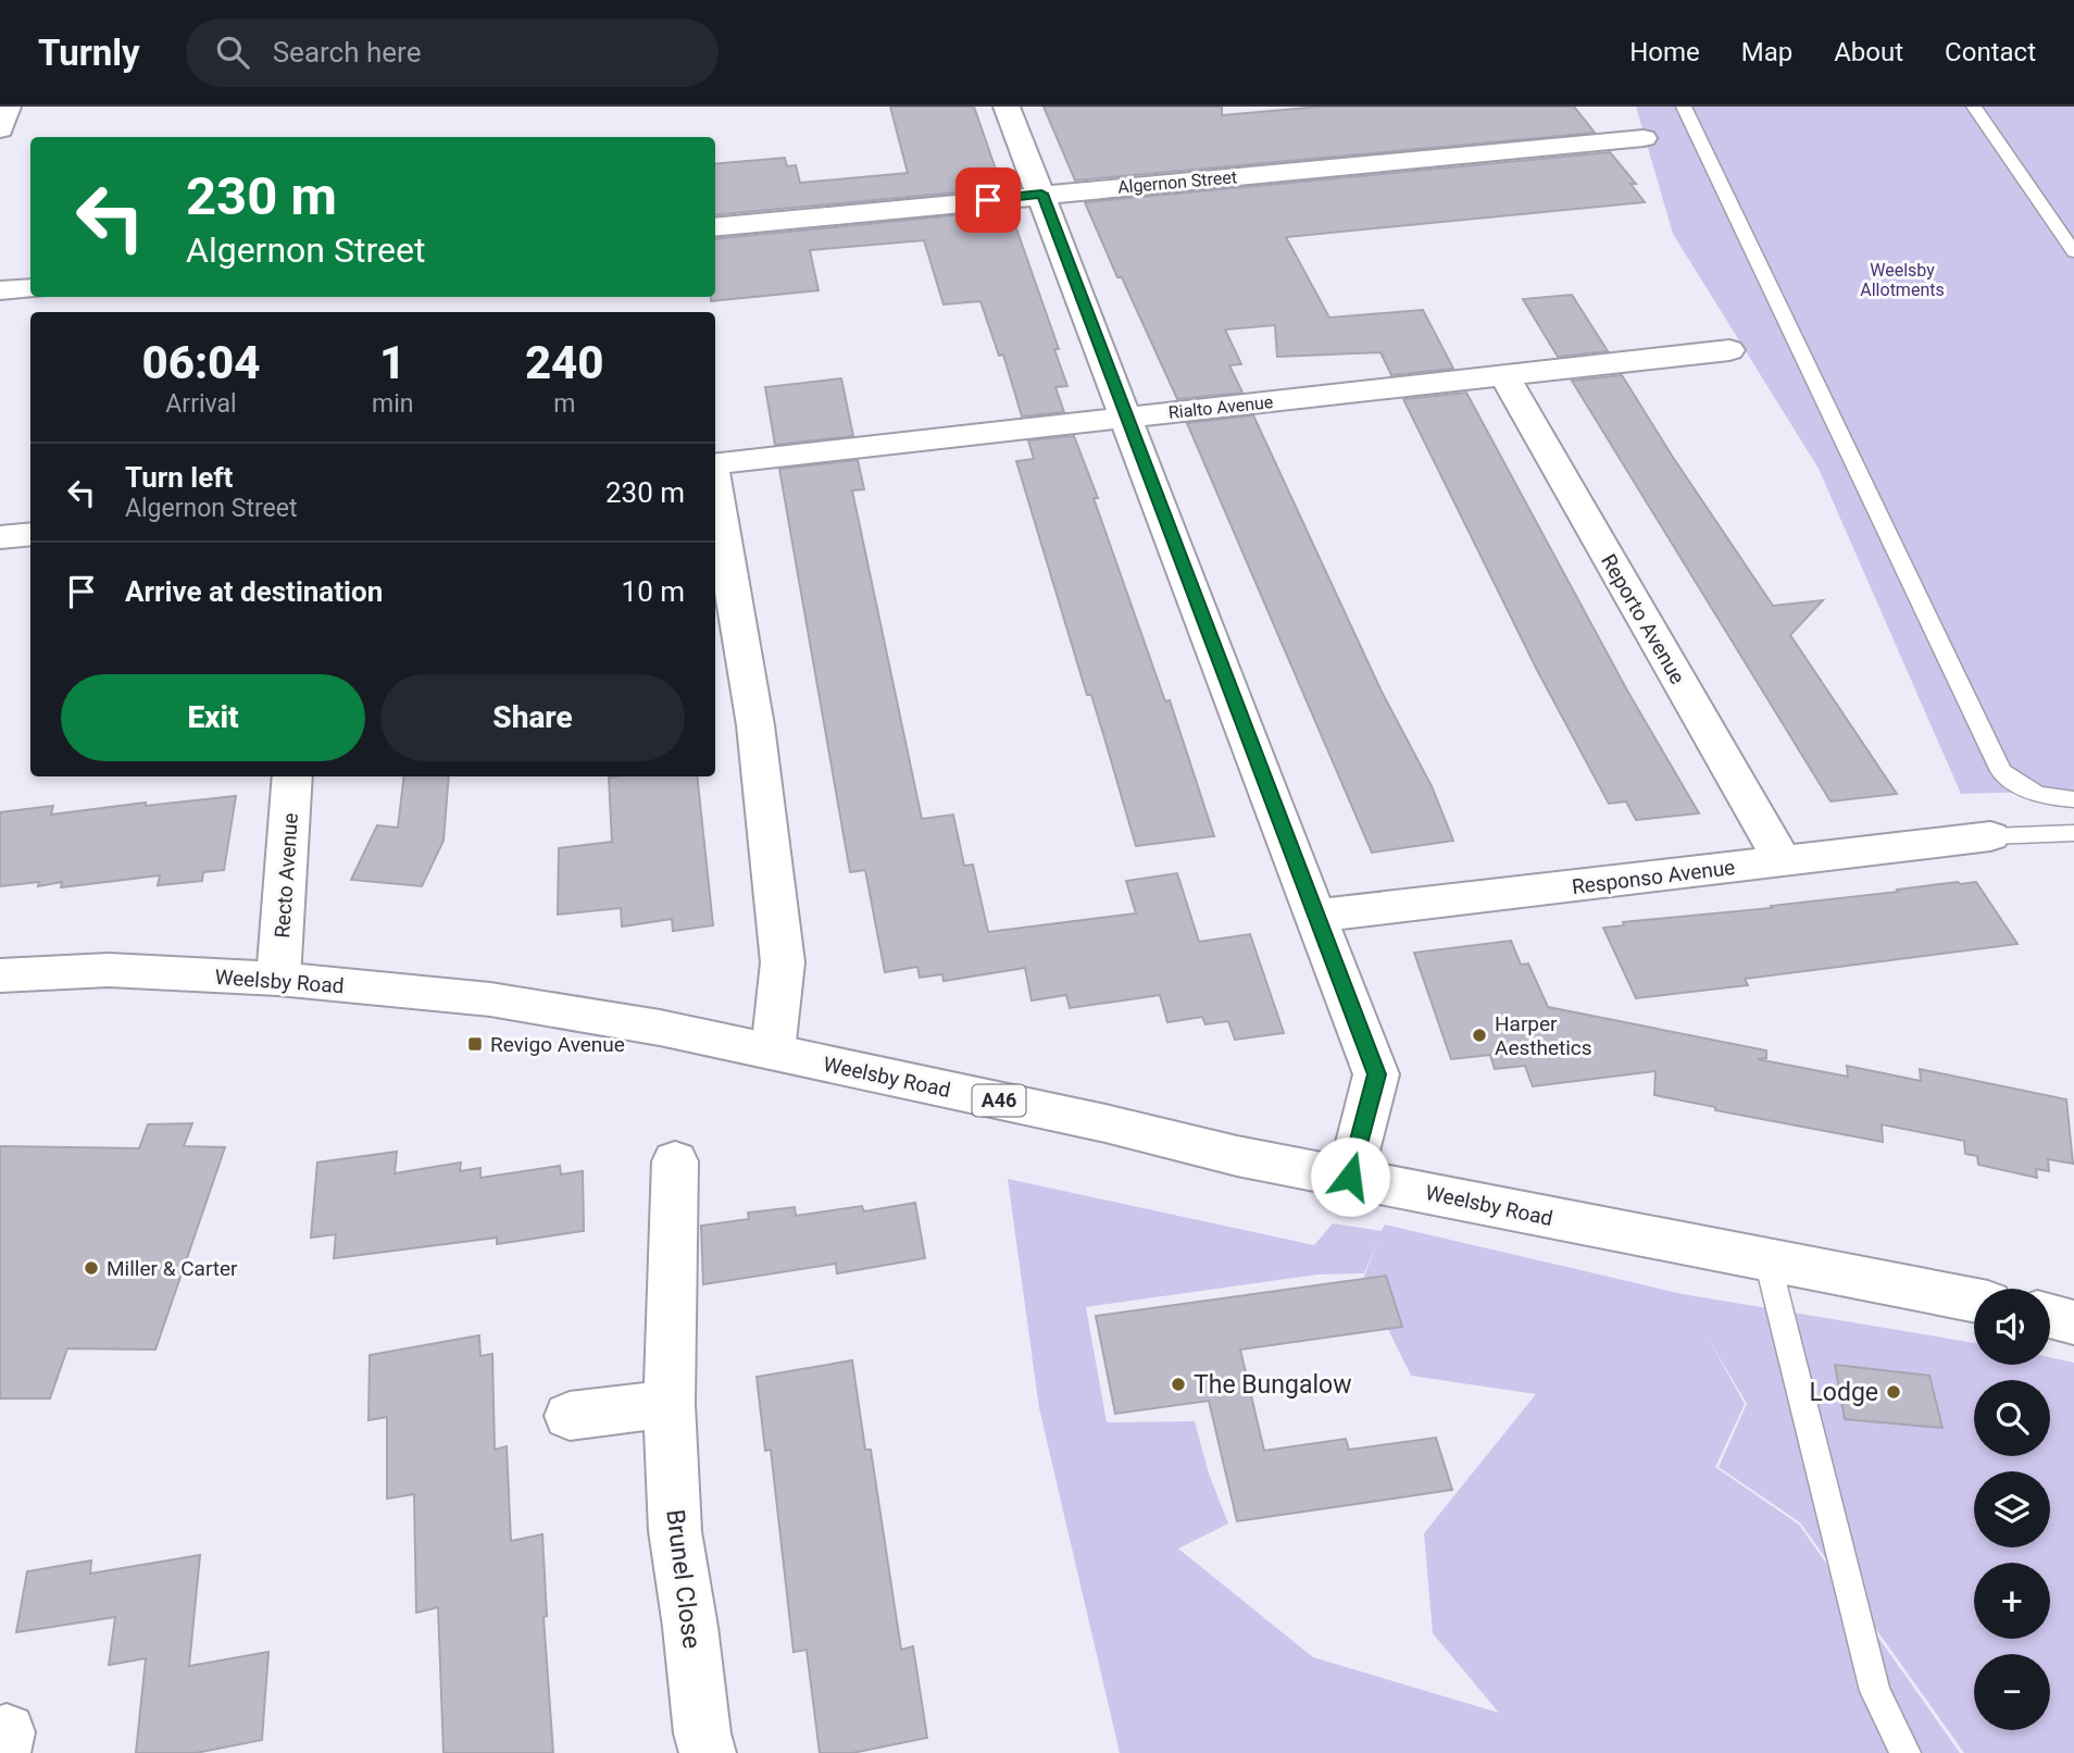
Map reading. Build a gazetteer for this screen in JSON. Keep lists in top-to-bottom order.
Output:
{
  "streets": {
    "street": [
      "Algernon Street",
      "Rialto Avenue",
      "Reporto Avenue",
      "Recto Avenue",
      "Responso Avenue",
      "Weelsby Road",
      "A46",
      "Brunel Close"
    ]
  },
  "crossings": [
    ["Rialto Avenue", "Reporto Avenue"],
    ["Reporto Avenue", "Responso Avenue"],
    ["Recto Avenue", "Weelsby Road"]
  ],
  "parks": ["Weelsby Allotments"],
  "places": {
    "other": [
      "Harper Aesthetics",
      "Miller & Carter",
      "The Bungalow",
      "Lodge"
    ],
    "transit": ["Revigo Avenue"]
  },
  "page": {
    "header": "Turnly",
    "search": "Search here",
    "nav": [
      "Home",
      "Map",
      "About",
      "Contact"
    ],
    "turn": ["230 m", "Algernon Street"],
    "eta": [
      "06:04",
      "Arrival",
      "1",
      "min",
      "240",
      "m"
    ],
    "list": [
      {
        "name": "Turn left",
        "note": "Algernon Street",
        "value": "230 m"
      },
      {
        "name": "Arrive at destination",
        "value": "10 m"
      }
    ],
    "buttons": ["Exit", "Share"],
    "map_buttons": ["+", "−"]
  }
}
